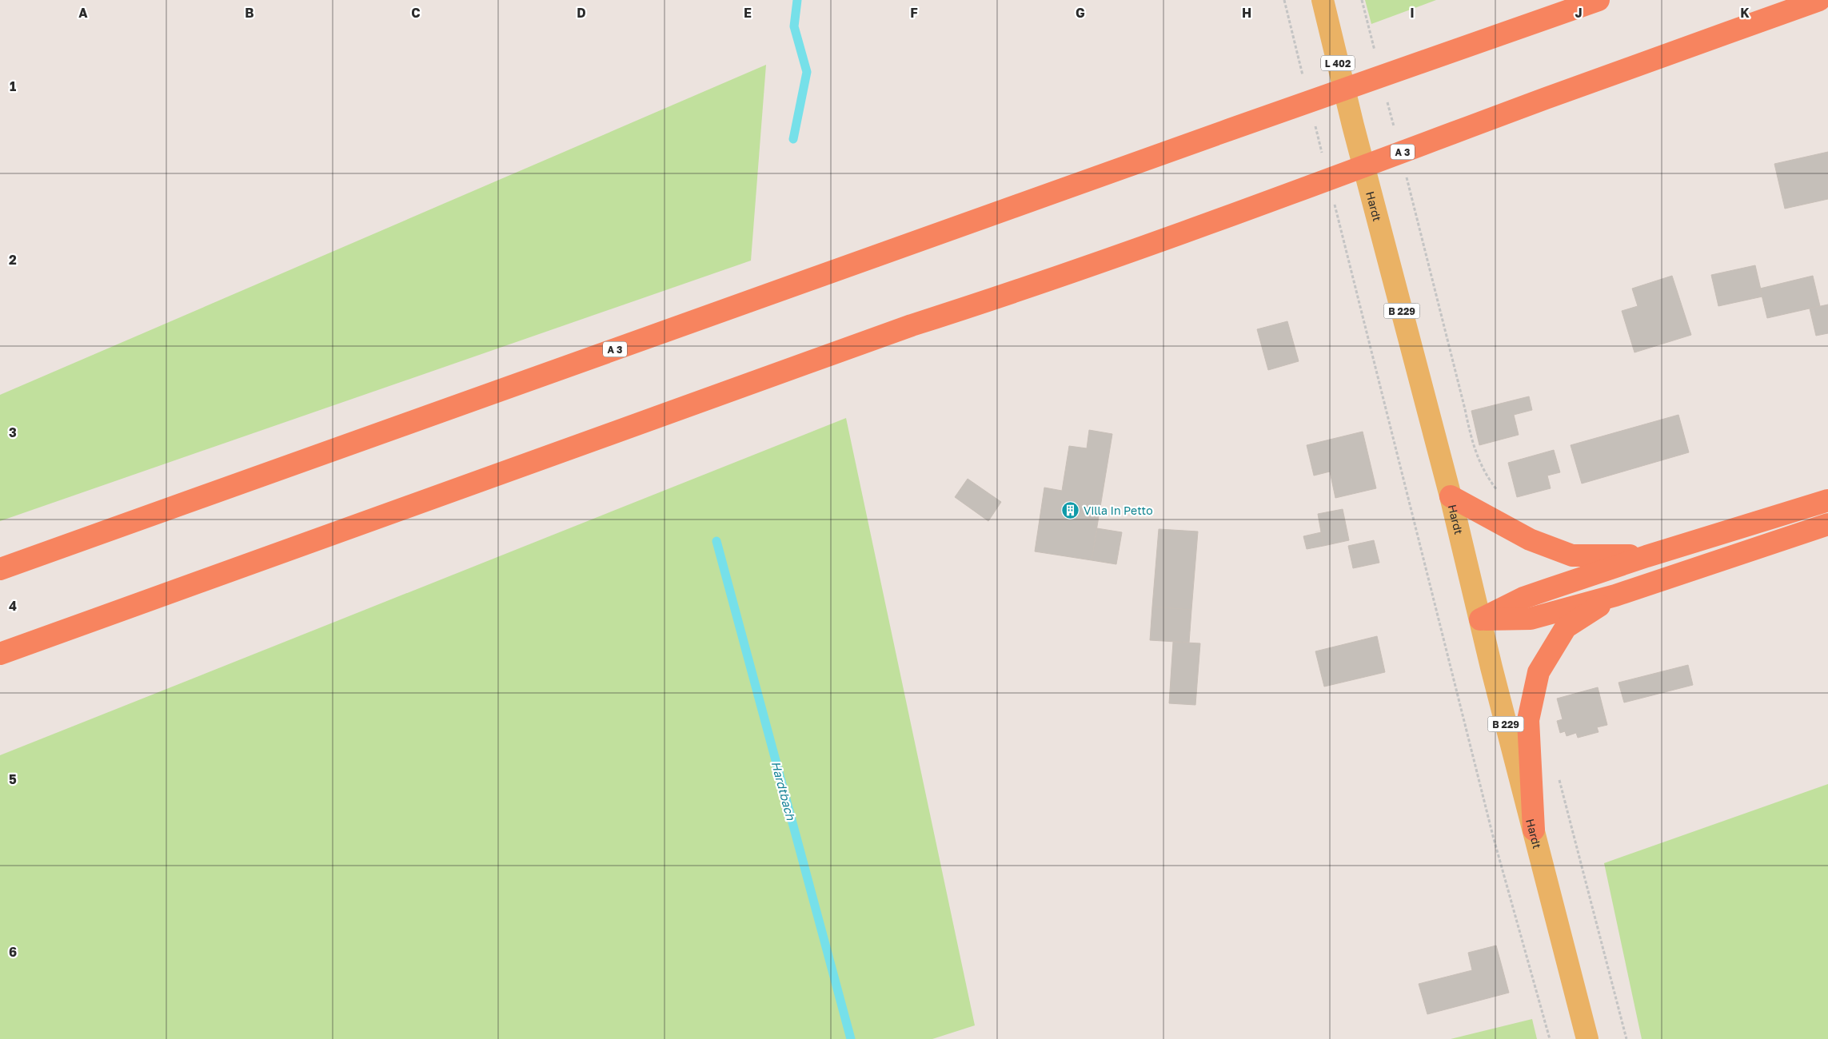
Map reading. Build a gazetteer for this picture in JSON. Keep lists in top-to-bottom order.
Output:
{
  "streets": {
    "highway": ["A 3"],
    "main road": ["L 402", "Hardt", "B 229"]
  },
  "water": ["Hardtbach"],
  "places": {
    "building": ["Villa In Petto"]
  },
  "grid": {
    "columns": [
      "A",
      "B",
      "C",
      "D",
      "E",
      "F",
      "G",
      "H",
      "I",
      "J",
      "K"
    ],
    "rows": [
      "1",
      "2",
      "3",
      "4",
      "5",
      "6"
    ]
  }
}
